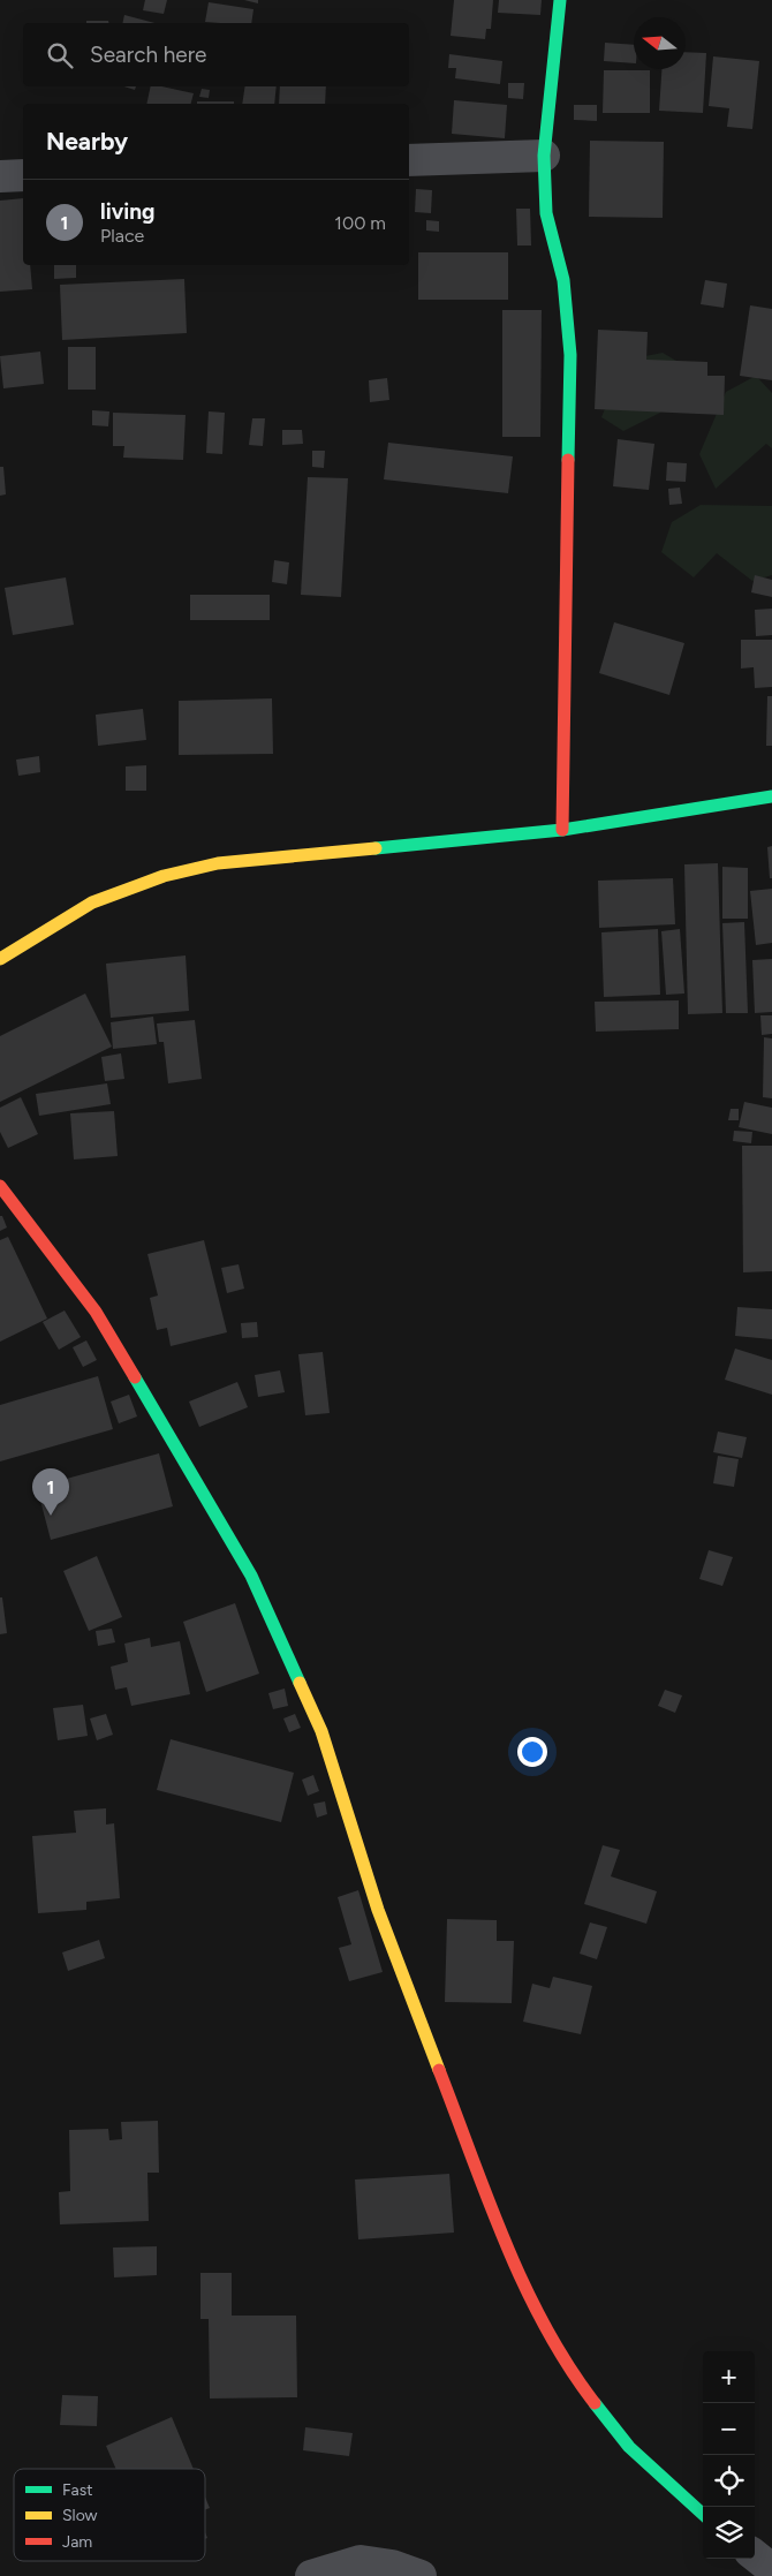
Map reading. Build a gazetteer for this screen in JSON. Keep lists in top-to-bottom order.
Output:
{
  "legend": ["Fast", "Slow", "Jam"],
  "north": "left",
  "page": {
    "search": "Search here",
    "heading": "Nearby",
    "list": [
      {
        "mark": "1",
        "name": "living",
        "note": "Place",
        "value": "100 m"
      }
    ],
    "pins": "1",
    "map_buttons": ["+", "−"]
  }
}
